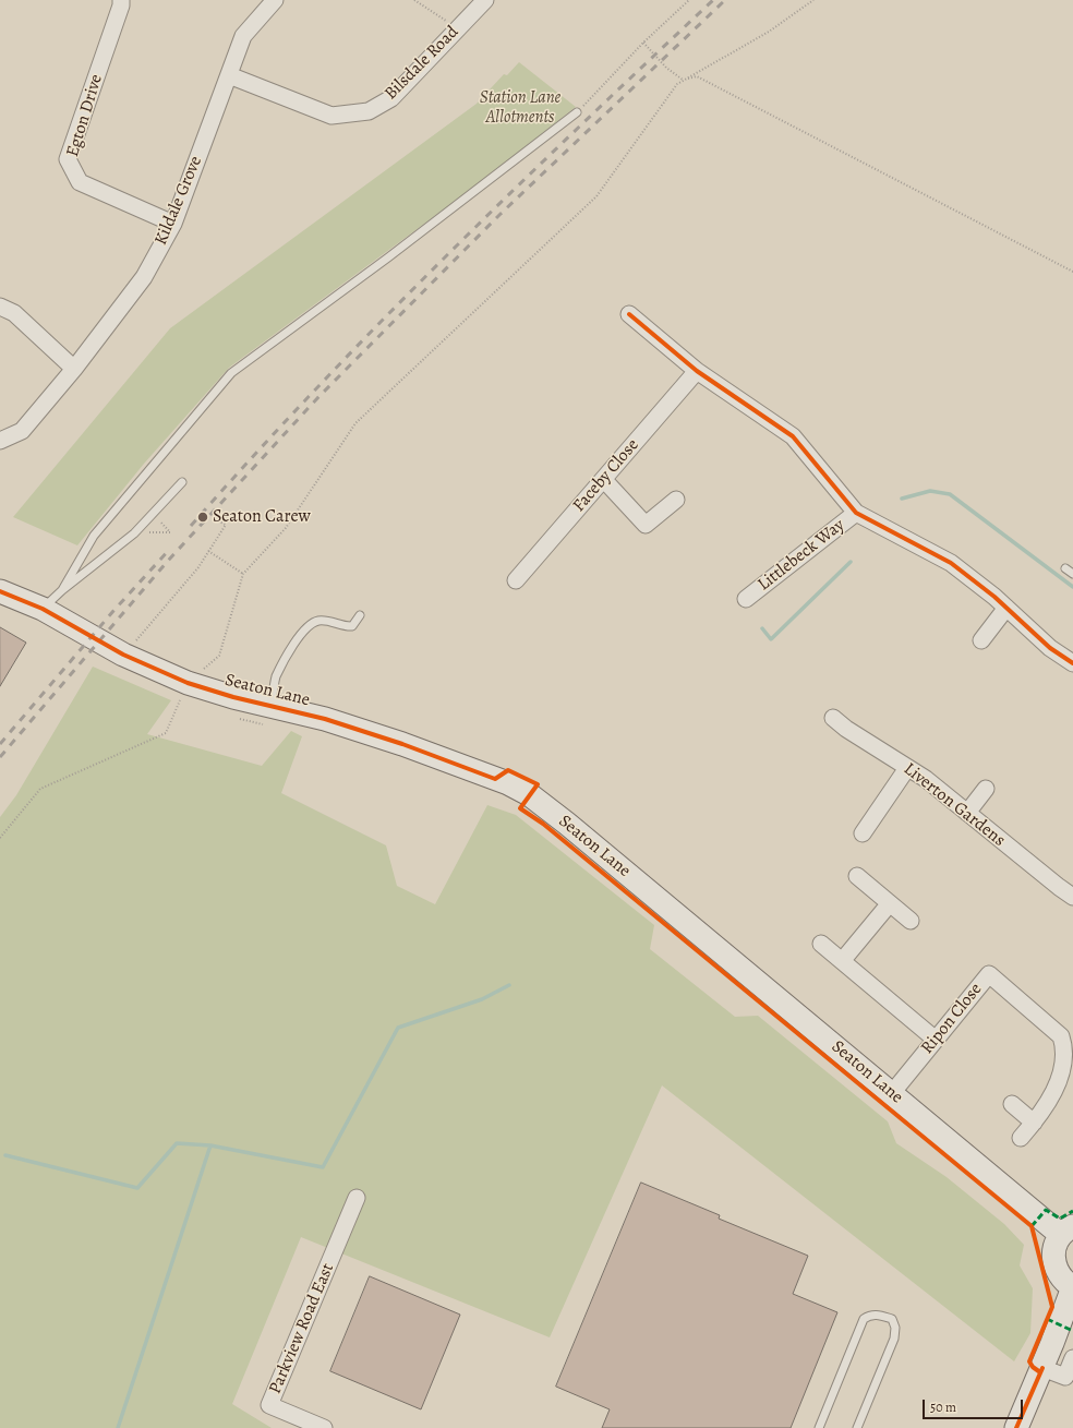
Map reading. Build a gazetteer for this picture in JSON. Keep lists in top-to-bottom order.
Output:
{
  "streets": {
    "main road": ["Seaton Lane"],
    "street": [
      "Bilsdale Road",
      "Egton Drive",
      "Kildale Grove",
      "Faceby Close",
      "Littlebeck Way",
      "Liverton Gardens",
      "Ripon Close",
      "Parkview Road East"
    ]
  },
  "crossings": [
    ["Bilsdale Road", "Kildale Grove"],
    ["Egton Drive", "Kildale Grove"],
    ["Seaton Lane", "Ripon Close"]
  ],
  "parks": ["Station Lane Allotments"],
  "places": ["Seaton Carew"],
  "scale_bar": "50 m"
}
